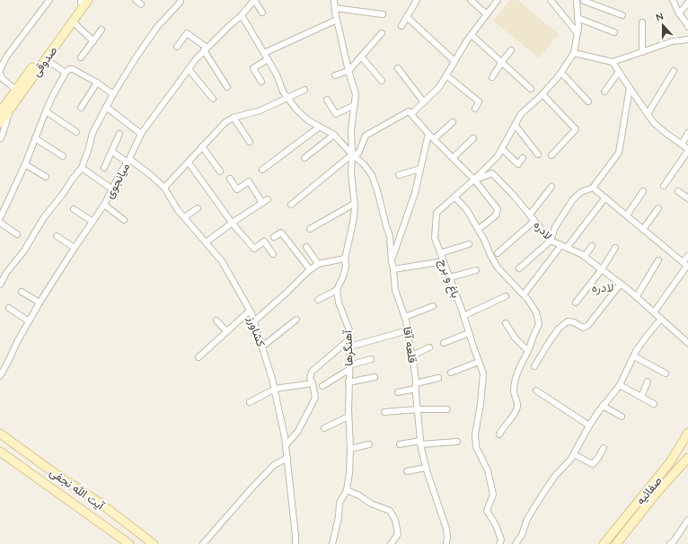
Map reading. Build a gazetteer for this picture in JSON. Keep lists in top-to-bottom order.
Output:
{
  "streets": {
    "main road": ["صدوقی", "آیت الله نجفی", "صفائیه"],
    "street": [
      "میانجوی",
      "لادره",
      "باغ و برج",
      "کشاورز",
      "قلعه آقا",
      "آهنگرها"
    ]
  },
  "crossings": [
    ["میانجوی", "کشاورز"],
    ["میانجوی", "قلعه آقا"],
    ["لادره", "باغ و برج"],
    ["قلعه آقا", "آهنگرها"]
  ],
  "districts": ["لادره"],
  "north": "top"
}
